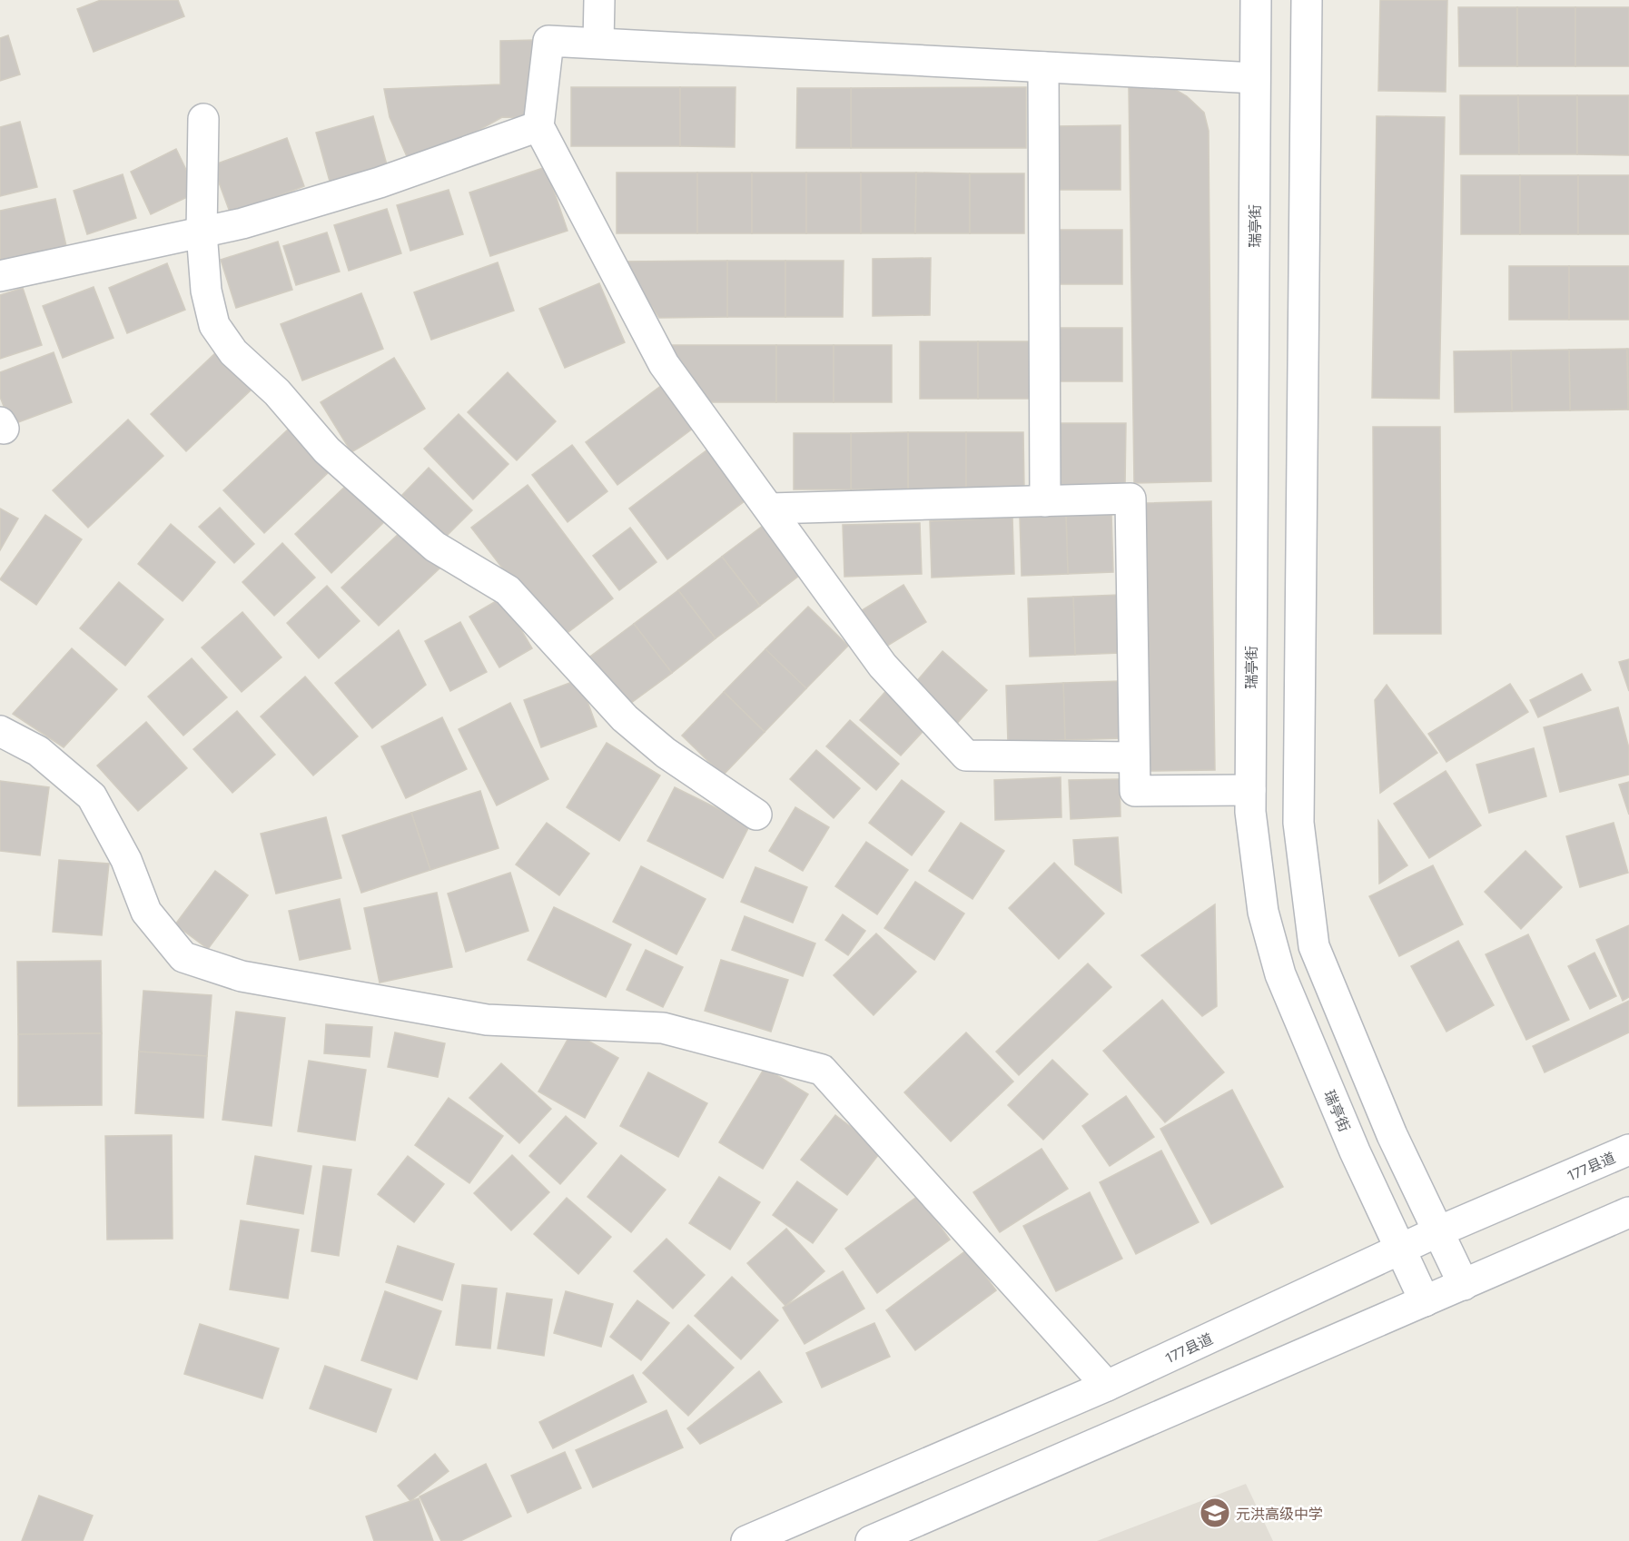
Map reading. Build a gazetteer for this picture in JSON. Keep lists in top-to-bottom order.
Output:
{
  "streets": {
    "street": ["瑞亭街", "177县道"]
  },
  "crossings": [
    ["瑞亭街", "177县道"]
  ],
  "places": {
    "school or university": ["元洪高级中学"]
  }
}
